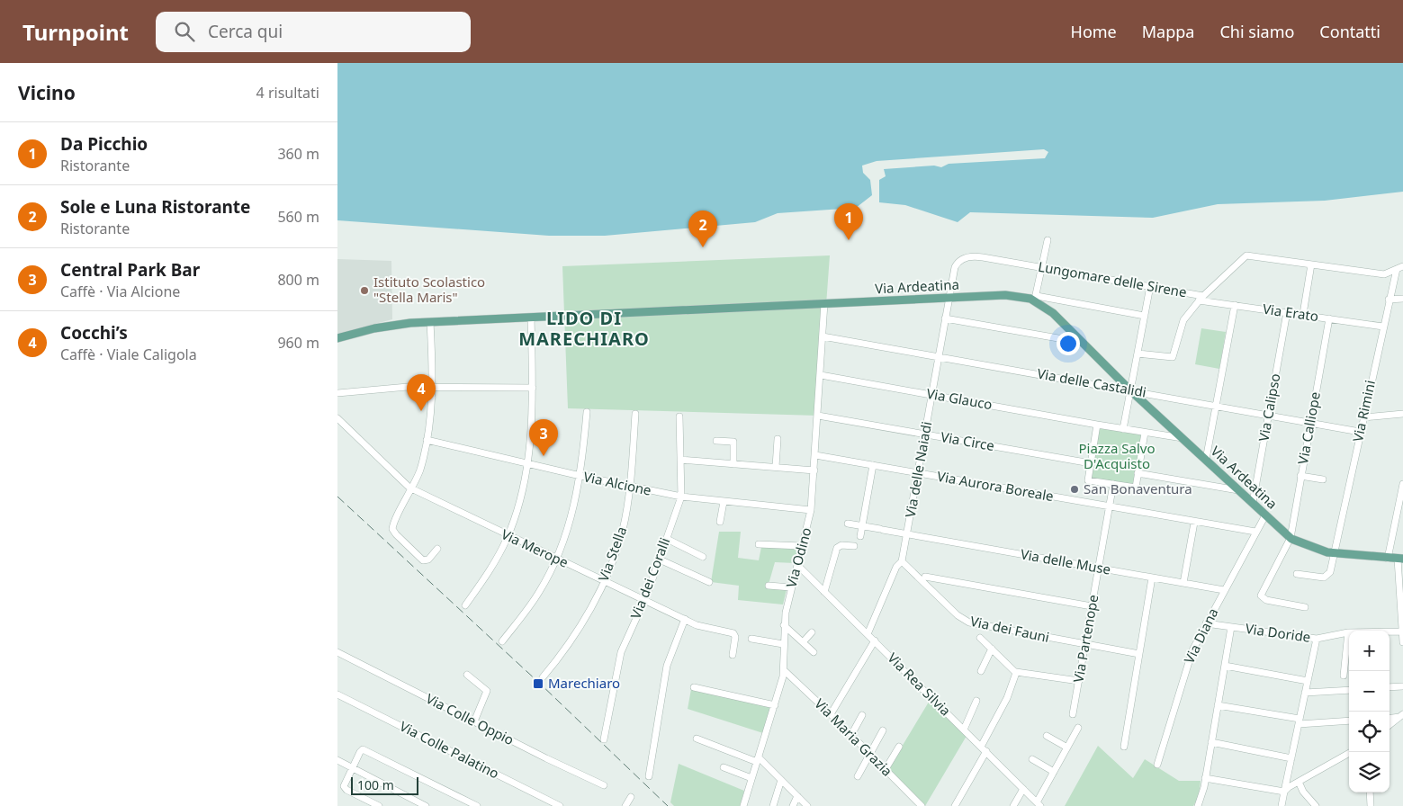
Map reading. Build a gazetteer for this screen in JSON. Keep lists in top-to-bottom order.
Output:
{
  "streets": {
    "main road": ["Via Ardeatina"],
    "street": [
      "Lungomare delle Sirene",
      "Via Erato",
      "Via delle Castalidi",
      "Via Glauco",
      "Via Calipso",
      "Via Rimini",
      "Via Calliope",
      "Via Circe",
      "Via delle Naiadi",
      "Via Alcione",
      "Via Aurora Boreale",
      "Via Merope",
      "Via Stella",
      "Via Odino",
      "Via delle Muse",
      "Via dei Coralli",
      "Via dei Fauni",
      "Via Doride",
      "Via Diana",
      "Via Partenope",
      "Via Rea Silvia",
      "Via Colle Oppio",
      "Via Maria Grazia",
      "Via Colle Palatino"
    ]
  },
  "crossings": [
    ["Lungomare delle Sirene", "Via Ardeatina"],
    ["Lungomare delle Sirene", "Via Erato"],
    ["Lungomare delle Sirene", "Via Rimini"],
    ["Lungomare delle Sirene", "Via delle Naiadi"],
    ["Via Ardeatina", "Via delle Castalidi"],
    ["Via Ardeatina", "Via Calipso"],
    ["Via Ardeatina", "Via Rimini"],
    ["Via Ardeatina", "Via Calliope"],
    ["Via Ardeatina", "Via delle Naiadi"],
    ["Via Ardeatina", "Via Odino"],
    ["Via Ardeatina", "Via Diana"],
    ["Via Erato", "Via Calipso"],
    ["Via Erato", "Via Rimini"],
    ["Via Erato", "Via Calliope"],
    ["Via delle Castalidi", "Via Calipso"],
    ["Via delle Castalidi", "Via Rimini"],
    ["Via delle Castalidi", "Via Calliope"],
    ["Via delle Castalidi", "Via delle Naiadi"],
    ["Via delle Castalidi", "Via Odino"],
    ["Via Glauco", "Via delle Naiadi"],
    ["Via Glauco", "Via Odino"],
    ["Via Circe", "Via delle Naiadi"],
    ["Via Circe", "Via Odino"],
    ["Via delle Naiadi", "Via Aurora Boreale"],
    ["Via delle Naiadi", "Via delle Muse"],
    ["Via delle Naiadi", "Via dei Fauni"],
    ["Via delle Naiadi", "Via Rea Silvia"],
    ["Via Alcione", "Via Stella"],
    ["Via Alcione", "Via Odino"],
    ["Via Alcione", "Via dei Coralli"],
    ["Via Aurora Boreale", "Via Odino"],
    ["Via Aurora Boreale", "Via Diana"],
    ["Via Aurora Boreale", "Via Partenope"],
    ["Via Merope", "Via Stella"],
    ["Via Merope", "Via dei Coralli"],
    ["Via Odino", "Via Rea Silvia"],
    ["Via Odino", "Via Maria Grazia"],
    ["Via delle Muse", "Via Diana"],
    ["Via delle Muse", "Via Partenope"],
    ["Via dei Fauni", "Via Partenope"],
    ["Via Doride", "Via Diana"]
  ],
  "districts": ["LIDO DI MARECHIARO"],
  "parks": ["Piazza Salvo D'Acquisto"],
  "places": {
    "other": ["Istituto Scolastico \"Stella Maris\"", "San Bonaventura"],
    "transit": ["Marechiaro"]
  },
  "scale_bar": "100 m",
  "page": {
    "header": "Turnpoint",
    "search": "Cerca qui",
    "nav": [
      "Home",
      "Mappa",
      "Chi siamo",
      "Contatti"
    ],
    "heading": ["Vicino", "4 risultati"],
    "list": [
      {
        "mark": "1",
        "name": "Da Picchio",
        "note": "Ristorante",
        "value": "360 m"
      },
      {
        "mark": "2",
        "name": "Sole e Luna Ristorante",
        "note": "Ristorante",
        "value": "560 m"
      },
      {
        "mark": "3",
        "name": "Central Park Bar",
        "note": "Caffè · Via Alcione",
        "value": "800 m"
      },
      {
        "mark": "4",
        "name": "Cocchi’s",
        "note": "Caffè · Viale Caligola",
        "value": "960 m"
      }
    ],
    "pins": [
      "1",
      "2",
      "4",
      "3"
    ],
    "map_buttons": ["+", "−"],
    "scale": "100 m"
  }
}
